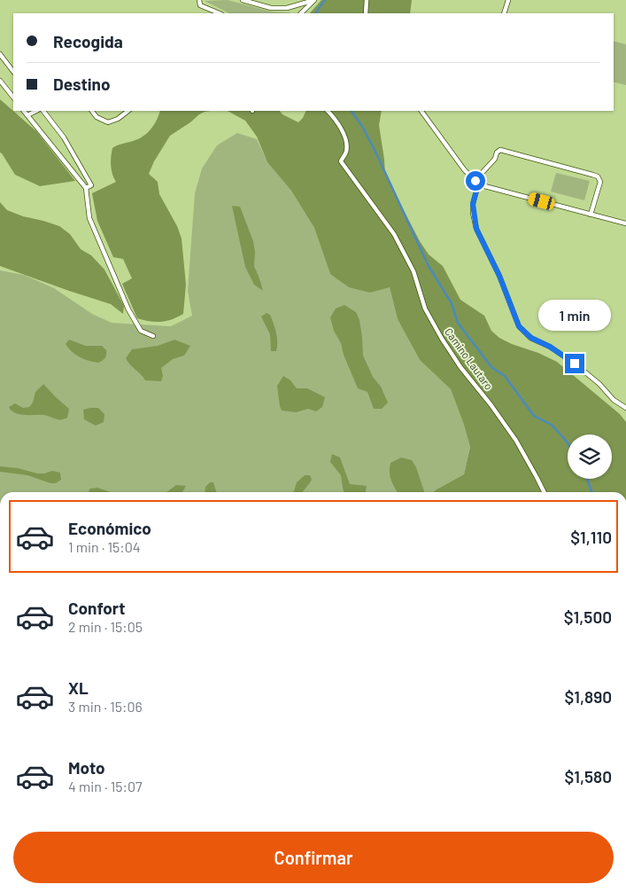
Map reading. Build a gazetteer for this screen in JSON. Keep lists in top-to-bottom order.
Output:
{
  "streets": {
    "lane": ["Camino Lautaro"]
  },
  "page": {
    "banner": ["Recogida", "Destino"],
    "bubble": "1 min",
    "list": [
      {
        "name": "Económico",
        "note": "1 min · 15:04",
        "value": "$1,110"
      },
      {
        "name": "Confort",
        "note": "2 min · 15:05",
        "value": "$1,500"
      },
      {
        "name": "XL",
        "note": "3 min · 15:06",
        "value": "$1,890"
      },
      {
        "name": "Moto",
        "note": "4 min · 15:07",
        "value": "$1,580"
      }
    ],
    "buttons": "Confirmar"
  }
}
